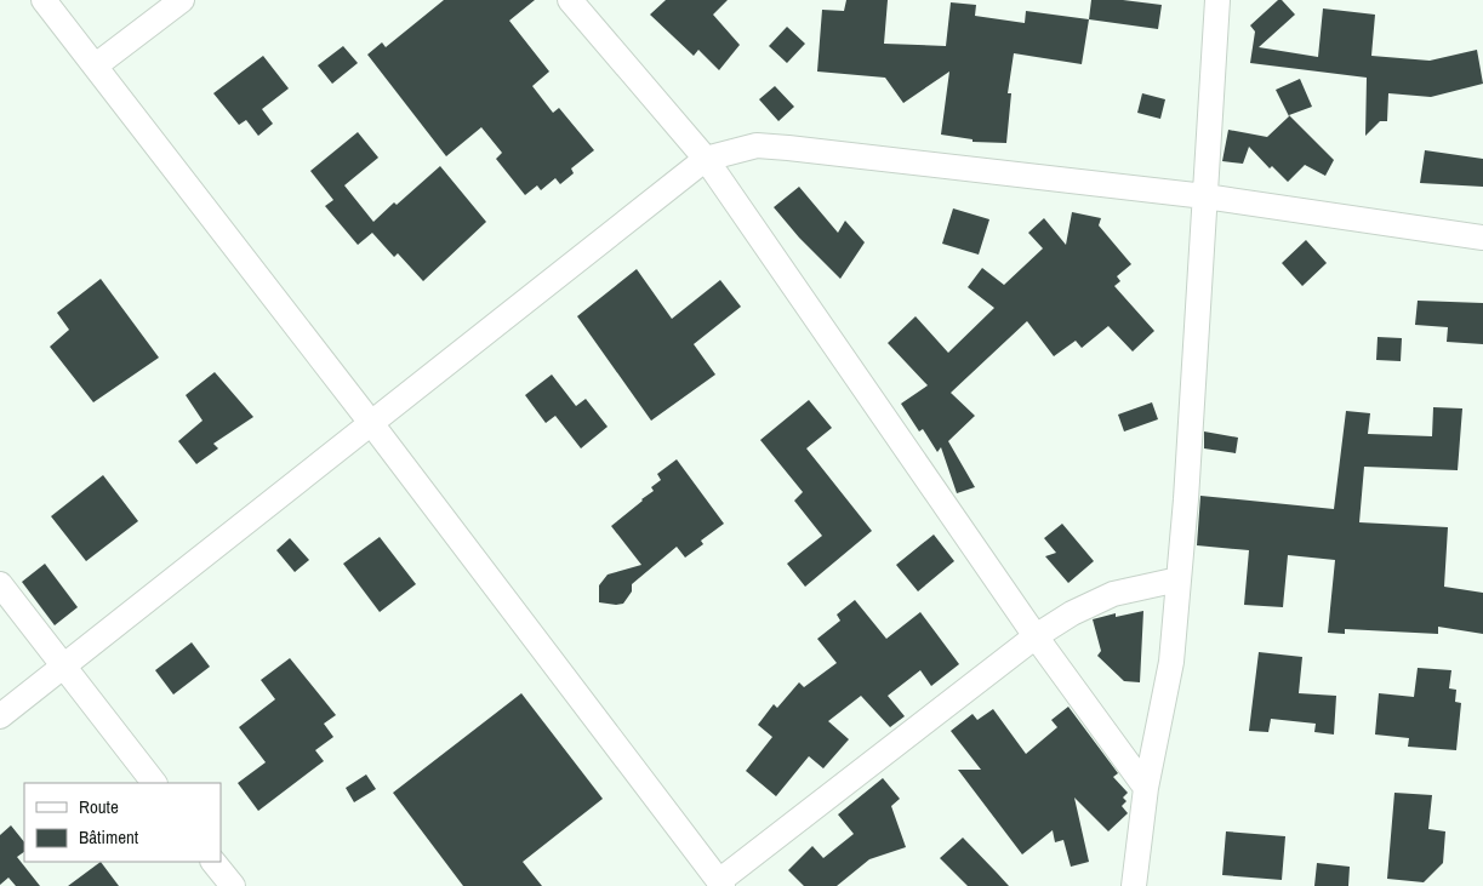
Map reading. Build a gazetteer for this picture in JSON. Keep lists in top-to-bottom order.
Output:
{
  "legend": ["Route", "Bâtiment"]
}
